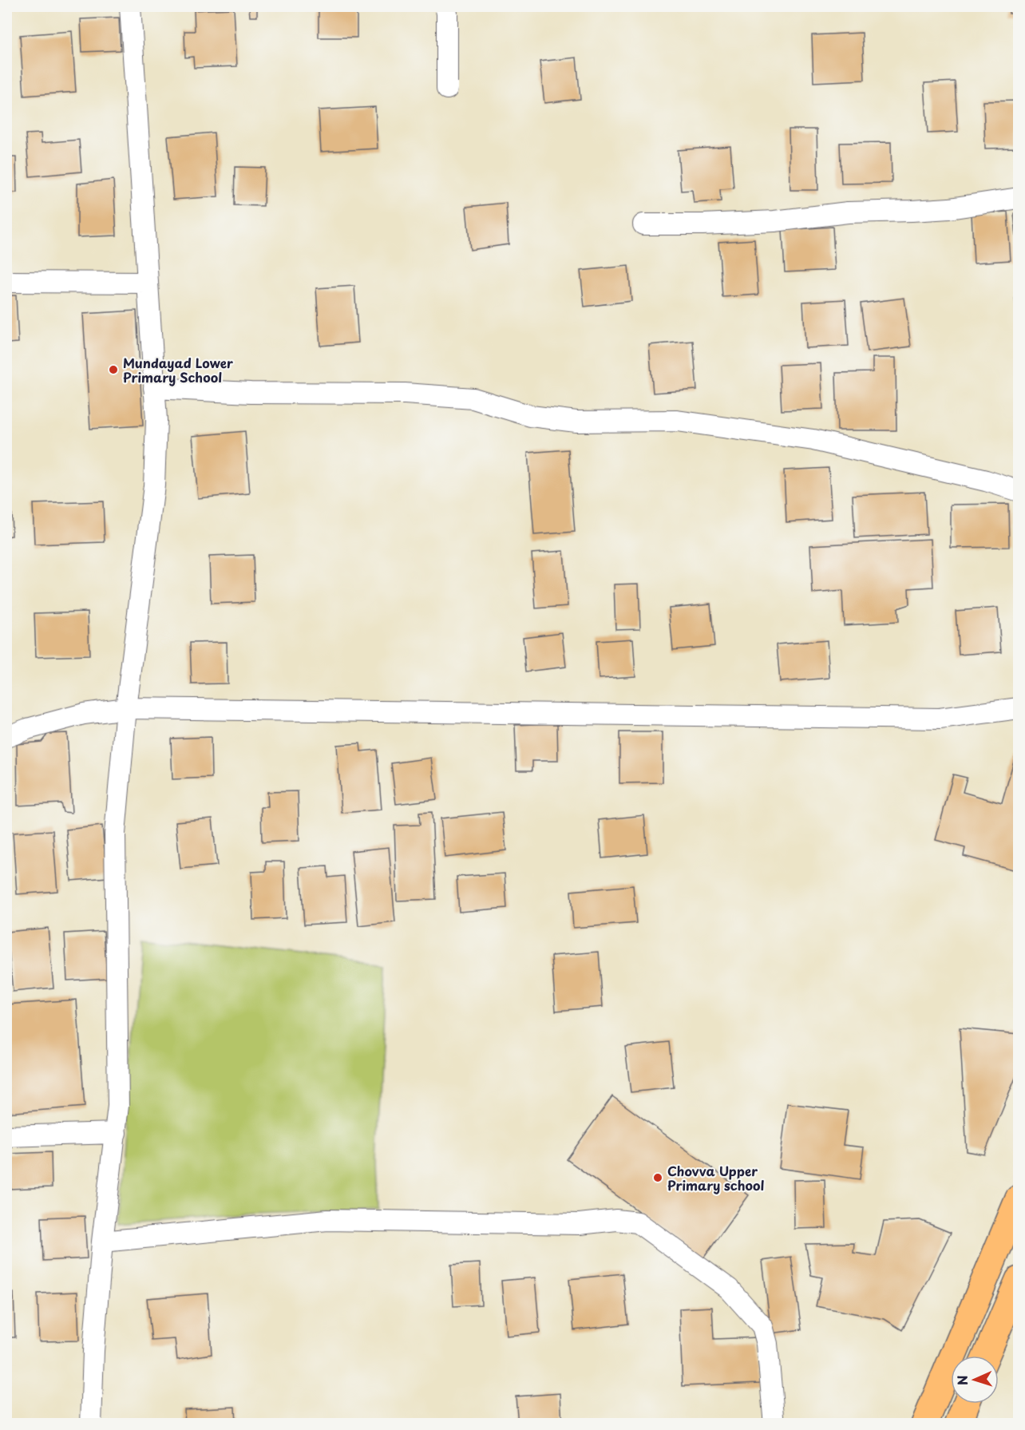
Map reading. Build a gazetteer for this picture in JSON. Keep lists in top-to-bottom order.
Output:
{
  "places": ["Mundayad Lower Primary School", "Chovva Upper Primary school"],
  "north": "left"
}
